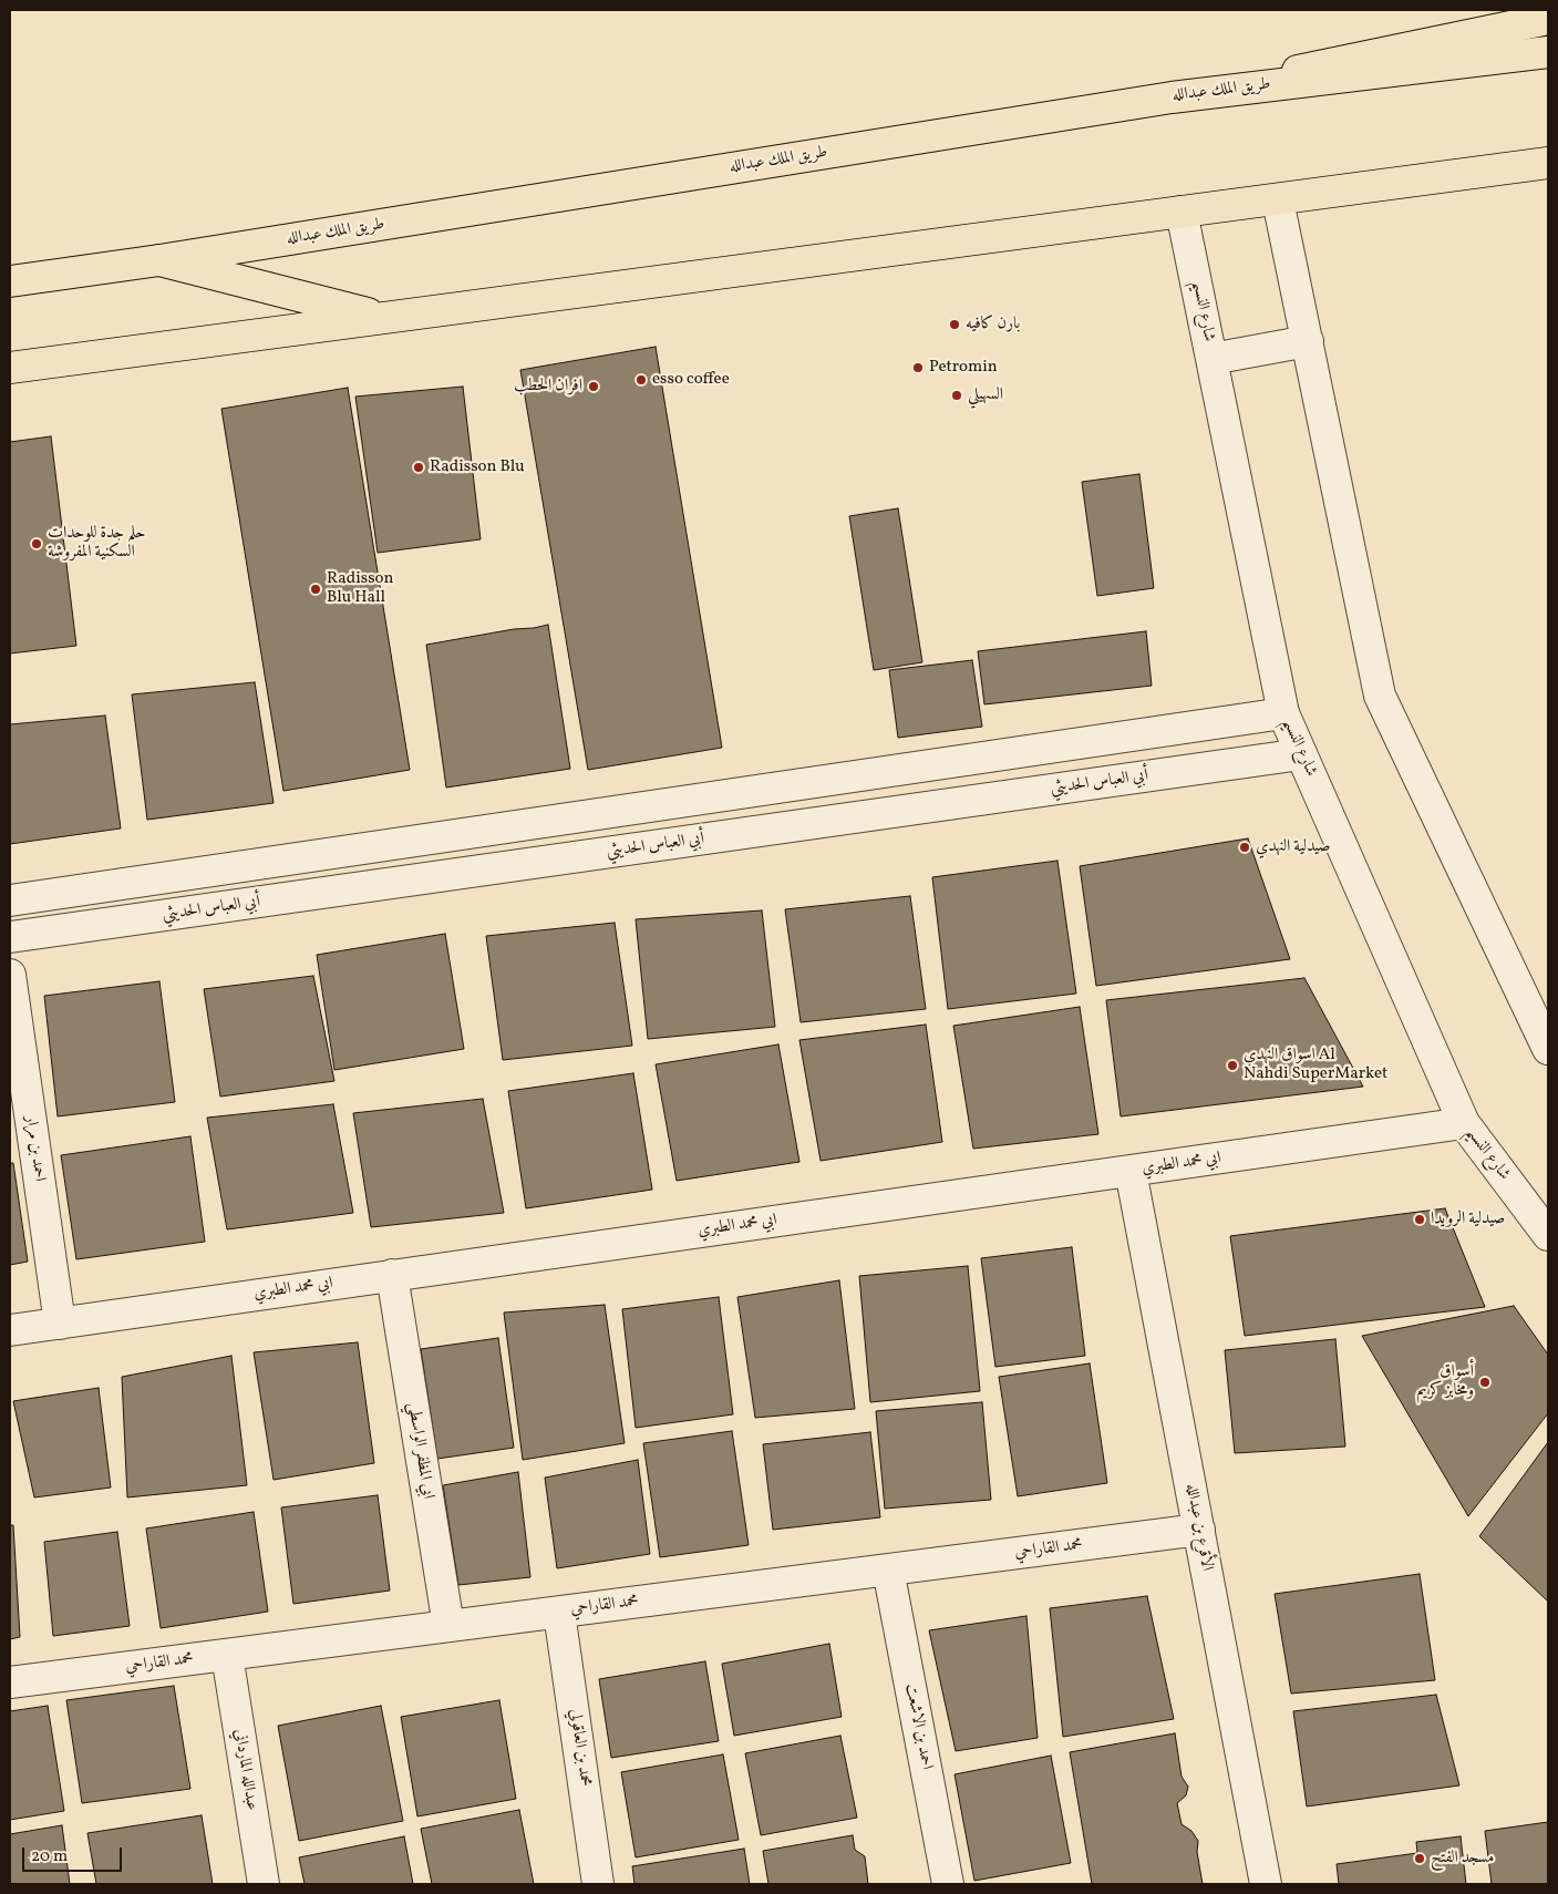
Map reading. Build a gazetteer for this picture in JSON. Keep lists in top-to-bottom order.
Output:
{
  "streets": {
    "main road": ["طريق الملك عبدالله"],
    "street": [
      "شارع النسيم",
      "أبي العباس الحديثي",
      "احمد بن مرار",
      "ابي محمد الطبري",
      "ابي المظفر الواسطي",
      "الأقرع بن عبدالله",
      "محمد القاراحي",
      "احمد بن الاشعت",
      "محمد بن العاقولي",
      "عبدالله المارداني"
    ]
  },
  "crossings": [
    ["شارع النسيم", "أبي العباس الحديثي"],
    ["شارع النسيم", "ابي محمد الطبري"],
    ["احمد بن مرار", "ابي محمد الطبري"],
    ["ابي محمد الطبري", "ابي المظفر الواسطي"],
    ["ابي محمد الطبري", "الأقرع بن عبدالله"],
    ["ابي المظفر الواسطي", "محمد القاراحي"],
    ["الأقرع بن عبدالله", "محمد القاراحي"],
    ["محمد القاراحي", "احمد بن الاشعت"],
    ["محمد القاراحي", "محمد بن العاقولي"],
    ["محمد القاراحي", "عبدالله المارداني"]
  ],
  "places": [
    "بارن كافيه",
    "Petromin",
    "esso coffee",
    "افران الحطب",
    "السهيلي",
    "Radisson Blu",
    "حلم جدة للوحدات السكنية المفروشة",
    "Radisson Blu Hall",
    "صيدلية النهدي",
    "اسواق النهدي Al Nahdi SuperMarket",
    "صيدلية الرويدا",
    "أسواق ومخابز كريم",
    "مسجد الفتح"
  ],
  "scale_bar": "20 m"
}
